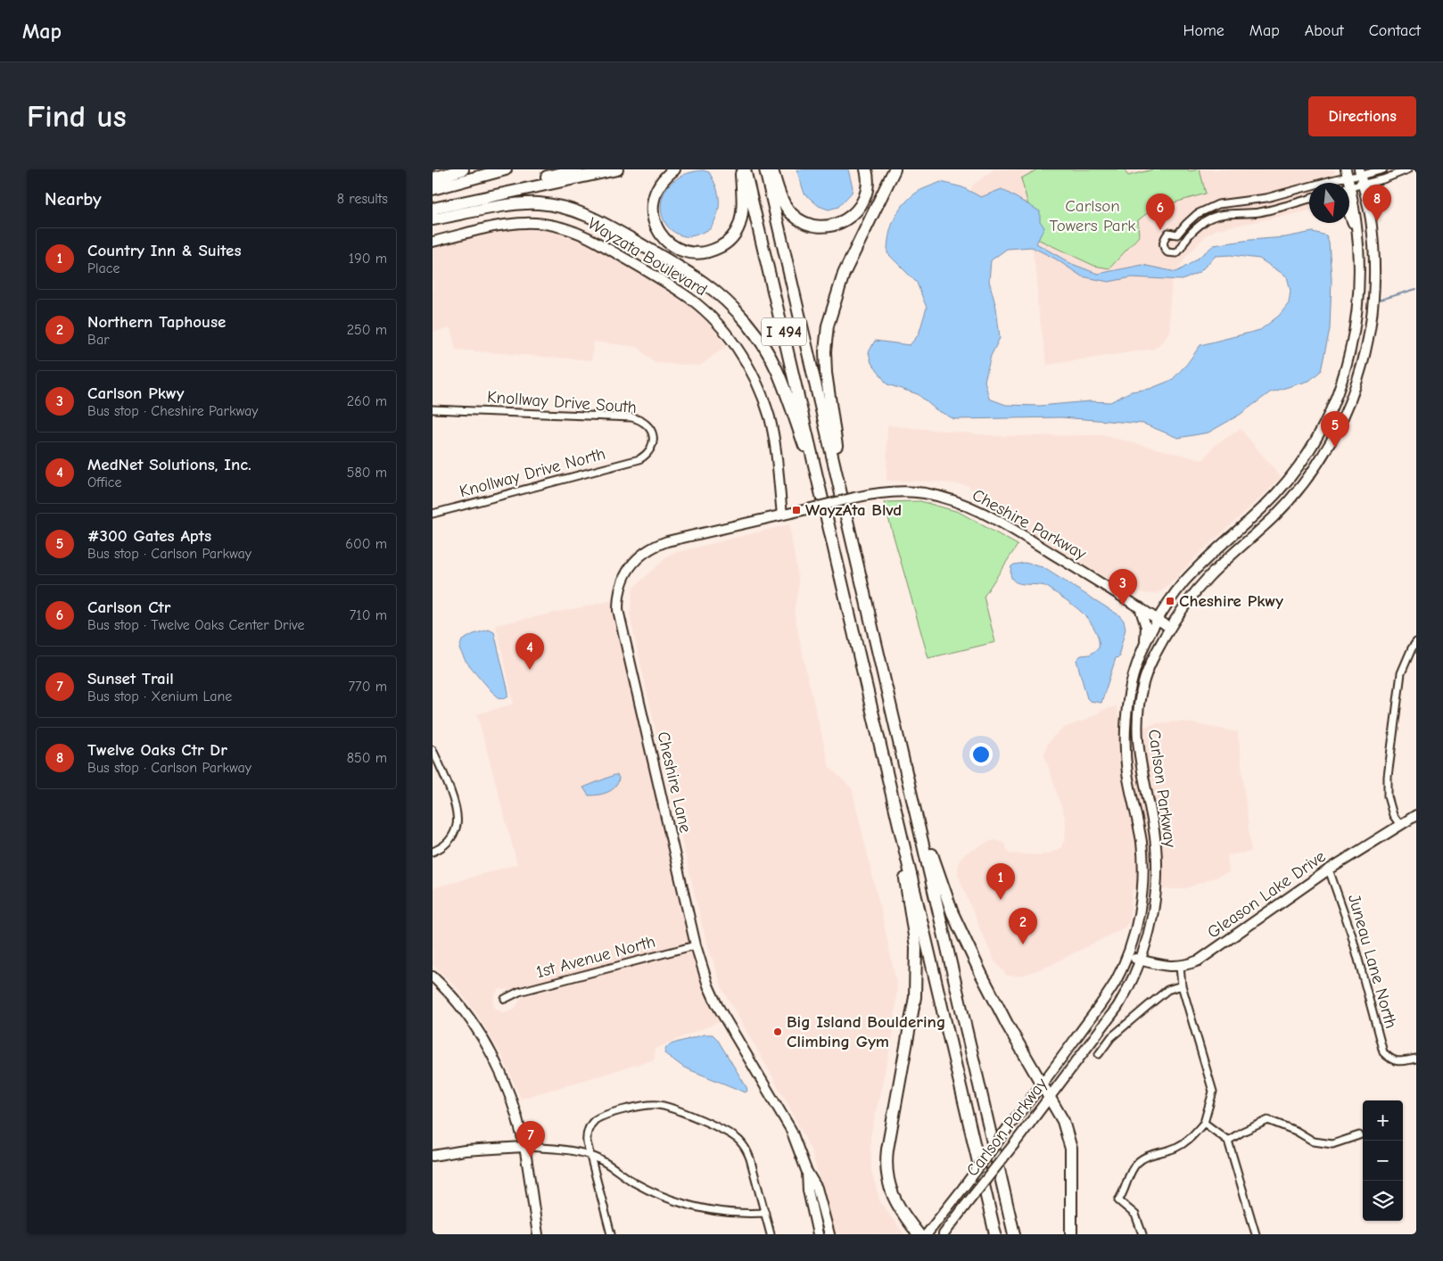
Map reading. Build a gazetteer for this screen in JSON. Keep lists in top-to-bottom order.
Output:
{
  "streets": {
    "highway": ["I 494"],
    "main road": [
      "Wayzata Boulevard",
      "Cheshire Parkway",
      "Cheshire Lane",
      "Carlson Parkway",
      "Gleason Lake Drive"
    ],
    "street": [
      "Knollway Drive South",
      "Knollway Drive North",
      "1st Avenue North",
      "Juneau Lane North"
    ]
  },
  "crossings": [
    ["Wayzata Boulevard", "Cheshire Lane"],
    ["Knollway Drive South", "Knollway Drive North"],
    ["Cheshire Parkway", "Cheshire Lane"],
    ["Cheshire Parkway", "Carlson Parkway"],
    ["Cheshire Lane", "1st Avenue North"],
    ["Carlson Parkway", "Gleason Lake Drive"],
    ["Gleason Lake Drive", "Juneau Lane North"]
  ],
  "parks": ["Carlson Towers Park"],
  "places": {
    "transit": ["WayzAta Blvd", "Cheshire Pkwy"],
    "other": ["Big Island Bouldering Climbing Gym"]
  },
  "north": "bottom",
  "page": {
    "header": "Map",
    "nav": [
      "Home",
      "Map",
      "About",
      "Contact"
    ],
    "buttons": "Directions",
    "title": "Find us",
    "heading": ["Nearby", "8 results"],
    "pins": [
      "8",
      "6",
      "5",
      "3",
      "4",
      "1",
      "2",
      "7"
    ],
    "list": [
      {
        "mark": "1",
        "name": "Country Inn & Suites",
        "note": "Place",
        "value": "190 m"
      },
      {
        "mark": "2",
        "name": "Northern Taphouse",
        "note": "Bar",
        "value": "250 m"
      },
      {
        "mark": "3",
        "name": "Carlson Pkwy",
        "note": "Bus stop · Cheshire Parkway",
        "value": "260 m"
      },
      {
        "mark": "4",
        "name": "MedNet Solutions, Inc.",
        "note": "Office",
        "value": "580 m"
      },
      {
        "mark": "5",
        "name": "#300 Gates Apts",
        "note": "Bus stop · Carlson Parkway",
        "value": "600 m"
      },
      {
        "mark": "6",
        "name": "Carlson Ctr",
        "note": "Bus stop · Twelve Oaks Center Drive",
        "value": "710 m"
      },
      {
        "mark": "7",
        "name": "Sunset Trail",
        "note": "Bus stop · Xenium Lane",
        "value": "770 m"
      },
      {
        "mark": "8",
        "name": "Twelve Oaks Ctr Dr",
        "note": "Bus stop · Carlson Parkway",
        "value": "850 m"
      }
    ],
    "map_buttons": ["+", "−"]
  }
}
